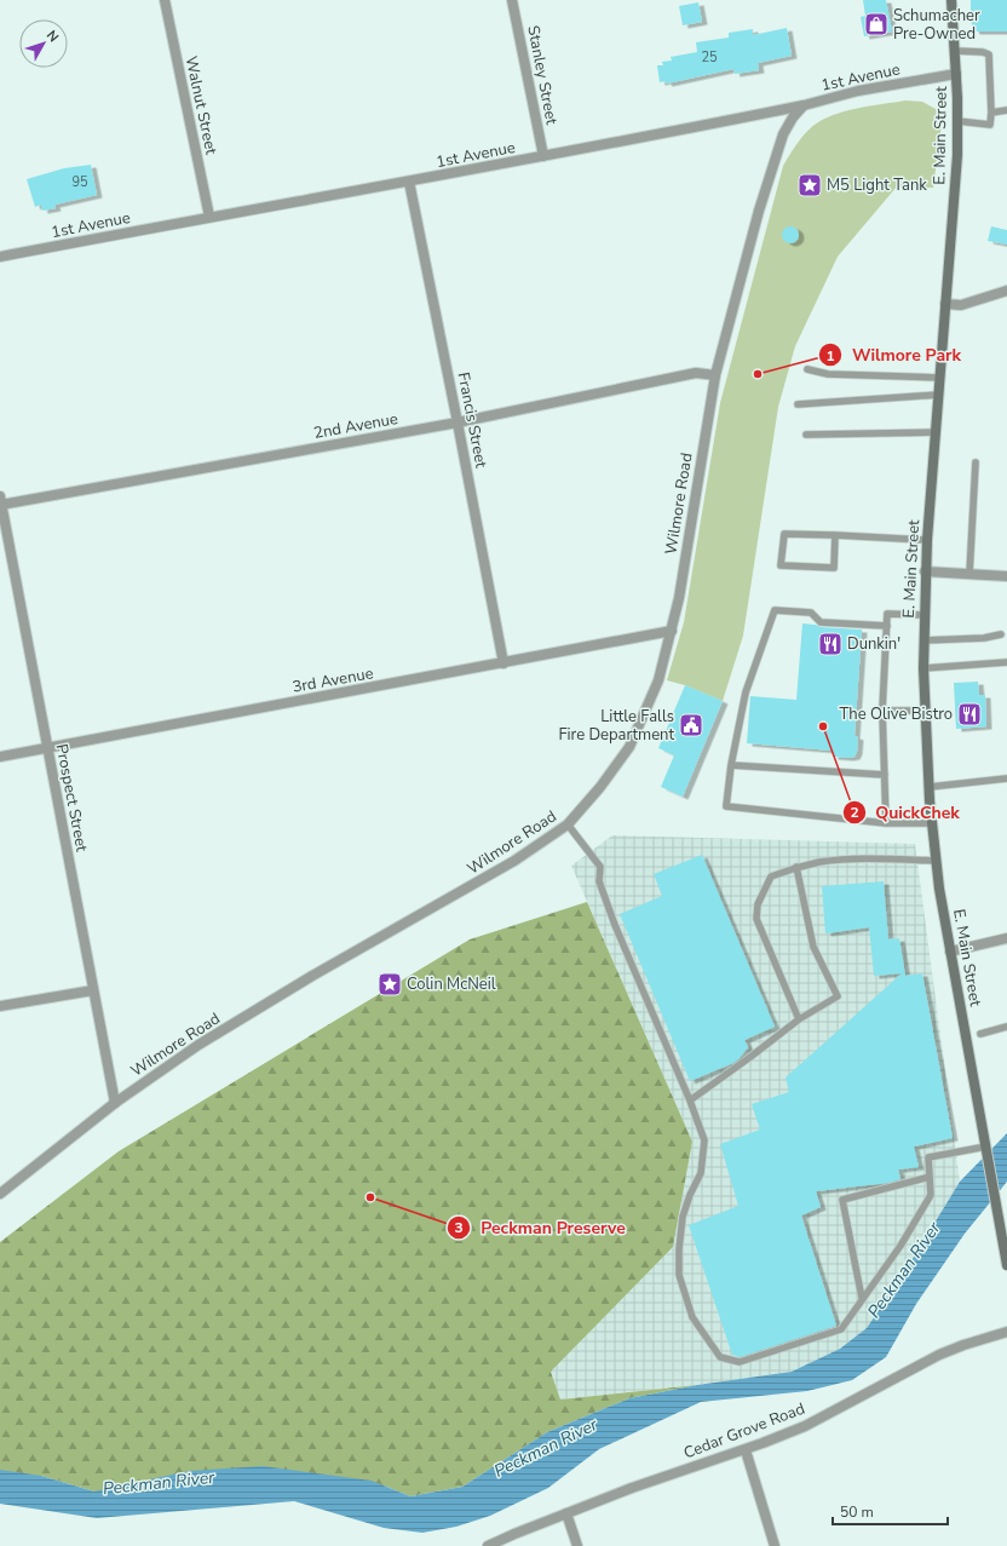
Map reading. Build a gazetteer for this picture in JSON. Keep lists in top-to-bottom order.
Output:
{
  "streets": {
    "main road": ["E. Main Street"],
    "street": [
      "Stanley Street",
      "1st Avenue",
      "Walnut Street",
      "Francis Street",
      "2nd Avenue",
      "Wilmore Road",
      "3rd Avenue",
      "Prospect Street",
      "Cedar Grove Road"
    ]
  },
  "crossings": [
    ["Stanley Street", "1st Avenue"],
    ["1st Avenue", "Walnut Street"],
    ["1st Avenue", "E. Main Street"],
    ["1st Avenue", "Francis Street"],
    ["1st Avenue", "Wilmore Road"],
    ["Francis Street", "2nd Avenue"],
    ["Francis Street", "3rd Avenue"],
    ["2nd Avenue", "Wilmore Road"],
    ["2nd Avenue", "Prospect Street"],
    ["Wilmore Road", "3rd Avenue"],
    ["Wilmore Road", "Prospect Street"],
    ["3rd Avenue", "Prospect Street"]
  ],
  "water": ["Peckman River"],
  "places": {
    "shop": ["Schumacher Pre-Owned"],
    "place": ["M5 Light Tank", "Colin McNeil"],
    "other": ["Wilmore Park", "QuickChek", "Peckman Preserve"],
    "restaurant": ["Dunkin'", "The Olive Bistro"],
    "public building": ["Little Falls Fire Department"]
  },
  "house_numbers": ["25", "95"],
  "scale_bar": "50 m",
  "north": "top right"
}
